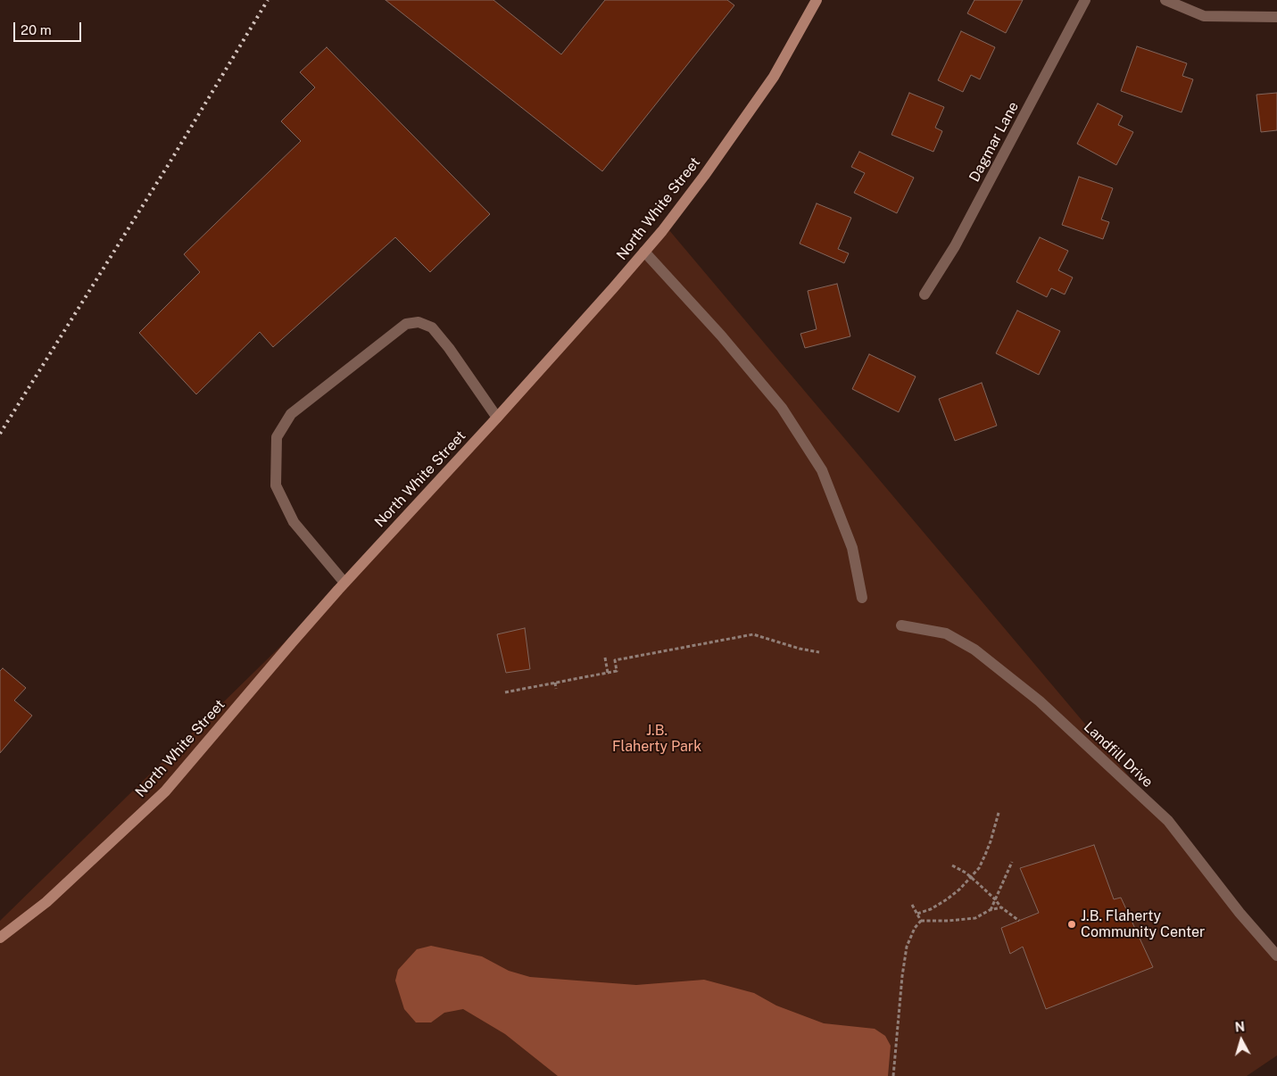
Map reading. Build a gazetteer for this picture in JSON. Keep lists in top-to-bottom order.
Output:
{
  "streets": {
    "main road": ["North White Street"],
    "street": ["Dagmar Lane", "Landfill Drive"]
  },
  "parks": ["J.B. Flaherty Park"],
  "places": ["J.B. Flaherty Community Center"],
  "scale_bar": "20 m",
  "north": "top"
}
